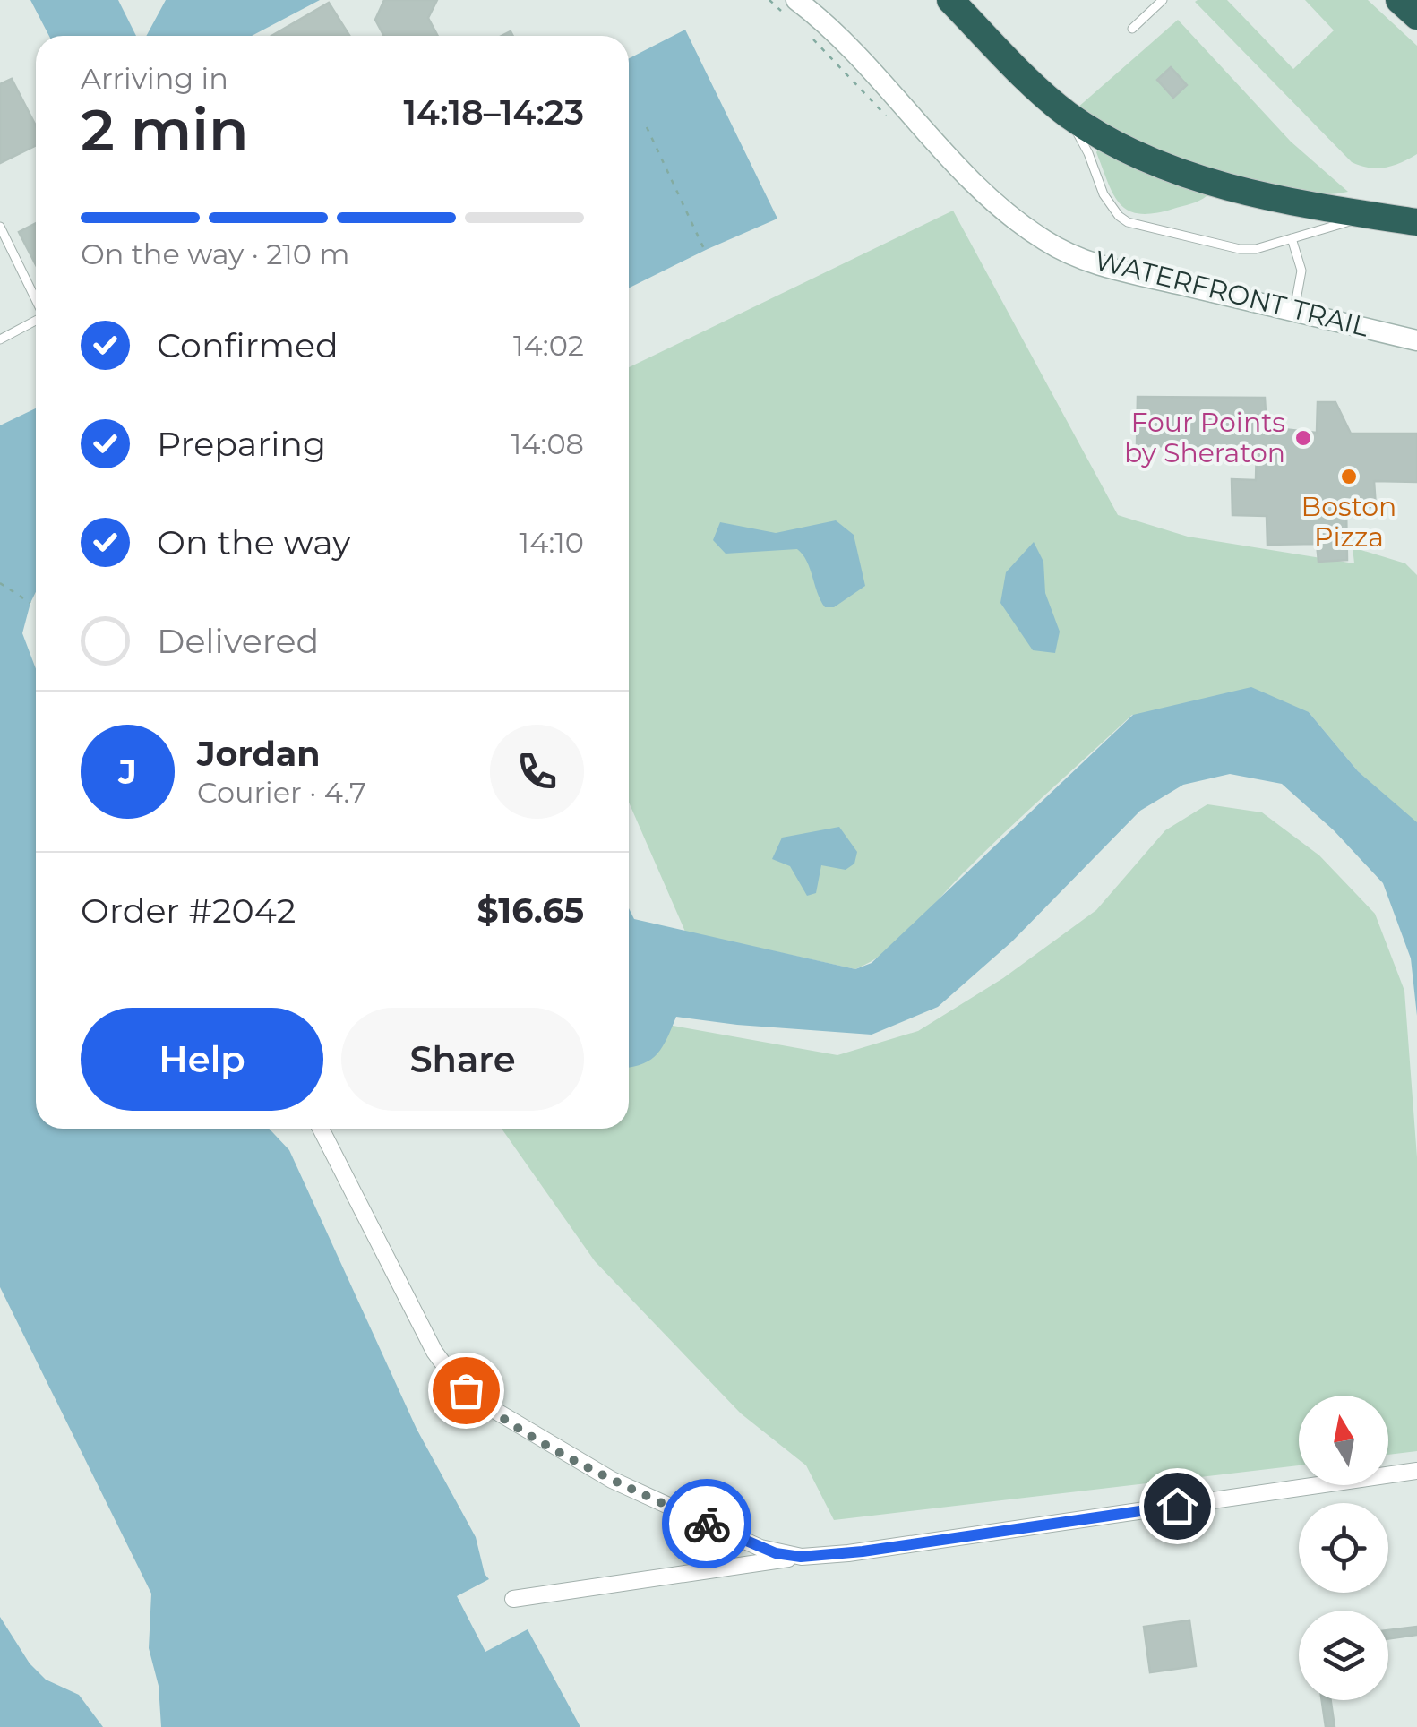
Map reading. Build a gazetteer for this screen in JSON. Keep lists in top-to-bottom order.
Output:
{
  "places": ["Four Points by Sheraton", "Boston Pizza"],
  "north": "top",
  "page": {
    "heading": ["2 min", "Arriving in", "14:18–14:23"],
    "panel": [
      "Jordan",
      "Courier · 4.7",
      "Order #2042",
      "$16.65"
    ],
    "bar": "On the way · 210 m",
    "list": [
      ["Confirmed", "14:02"],
      ["Preparing", "14:08"],
      ["On the way", "14:10"],
      "Delivered"
    ],
    "round": "J",
    "buttons": ["Help", "Share"]
  }
}
